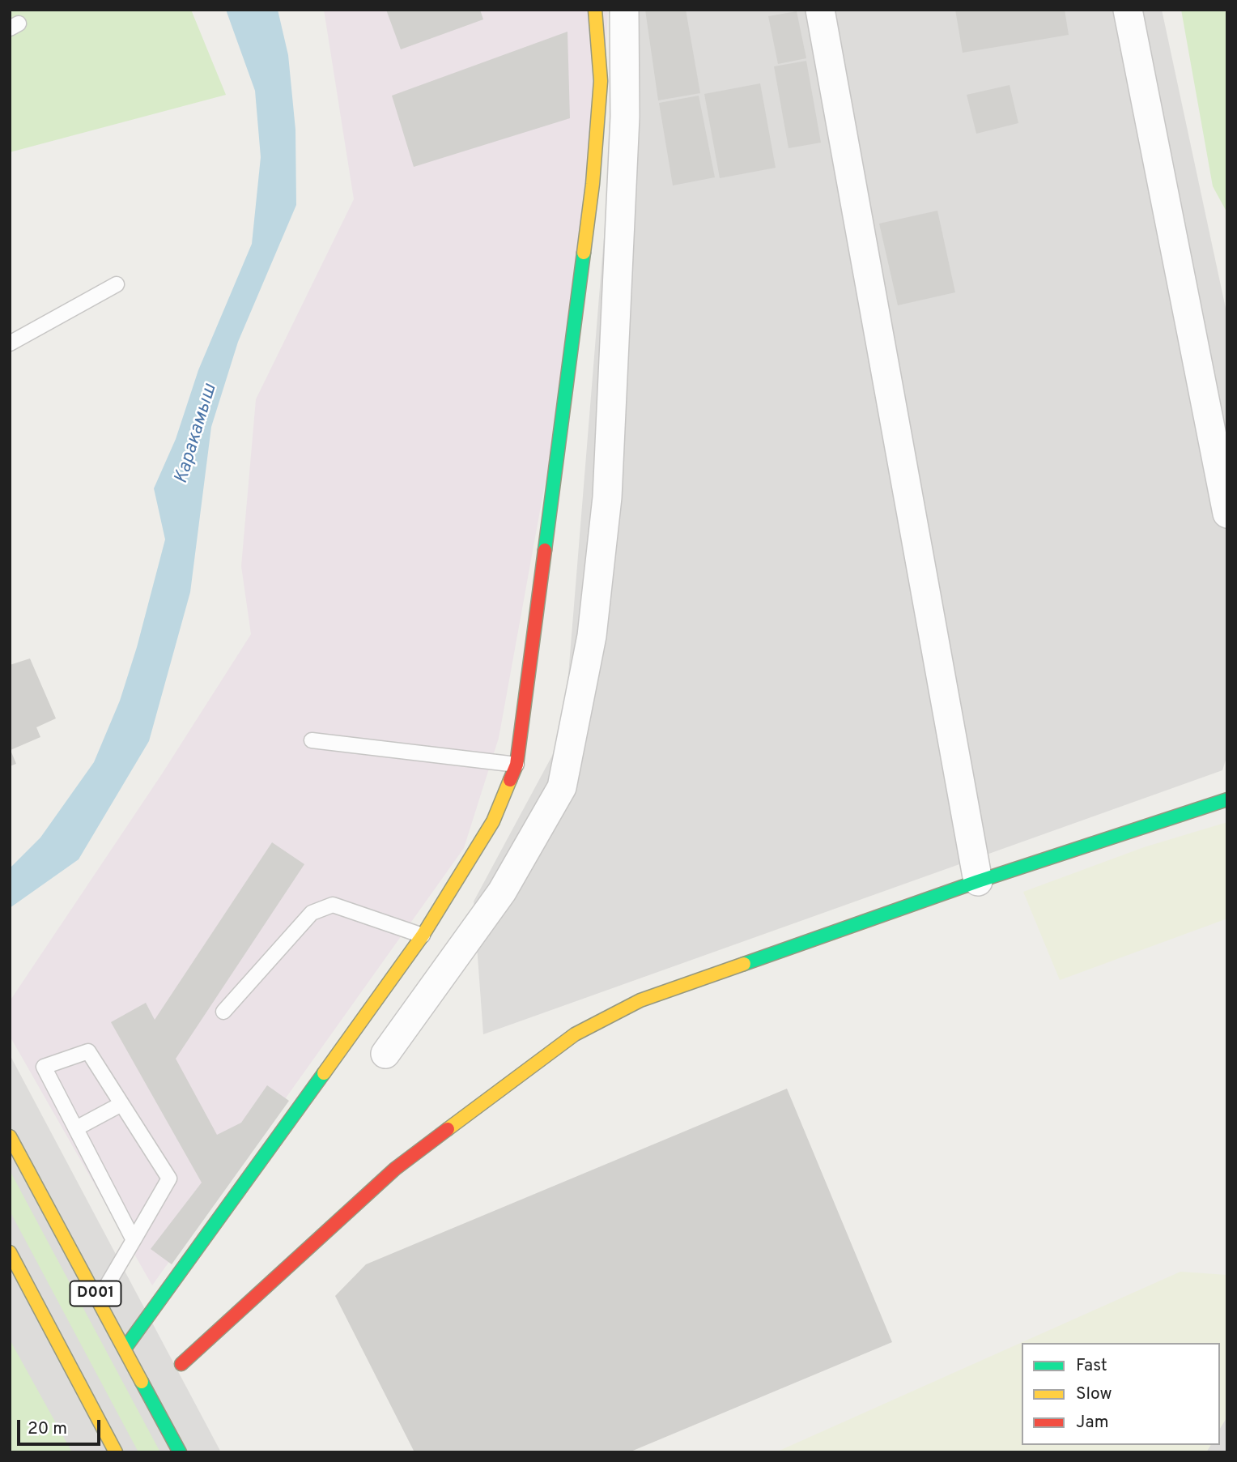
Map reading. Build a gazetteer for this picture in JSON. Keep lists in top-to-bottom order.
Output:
{
  "streets": {
    "main road": ["D001"]
  },
  "water": ["Каракамыш"],
  "legend": ["Fast", "Slow", "Jam"],
  "scale_bar": "20 m"
}
